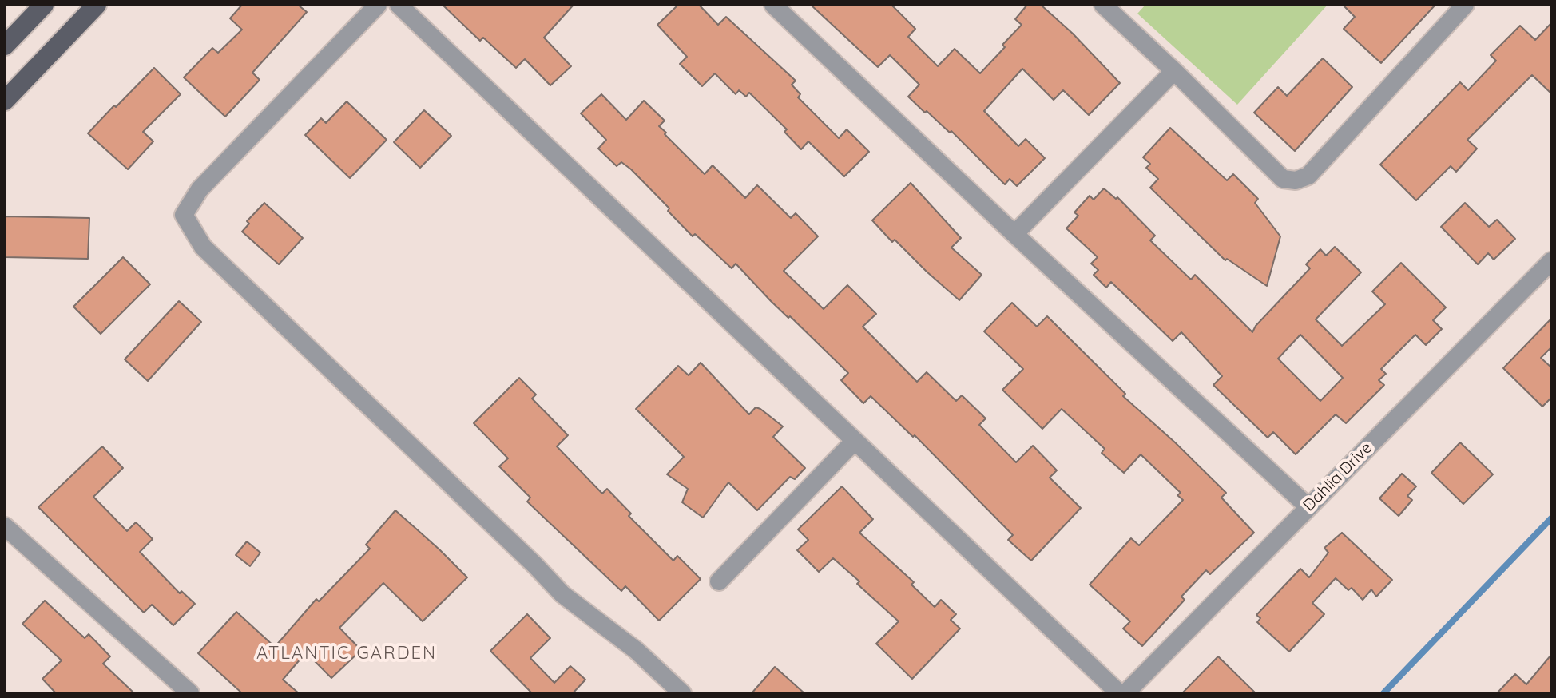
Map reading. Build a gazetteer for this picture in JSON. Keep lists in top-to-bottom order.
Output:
{
  "streets": {
    "street": ["Dahlia Drive"]
  },
  "districts": ["ATLANTIC GARDEN"]
}
